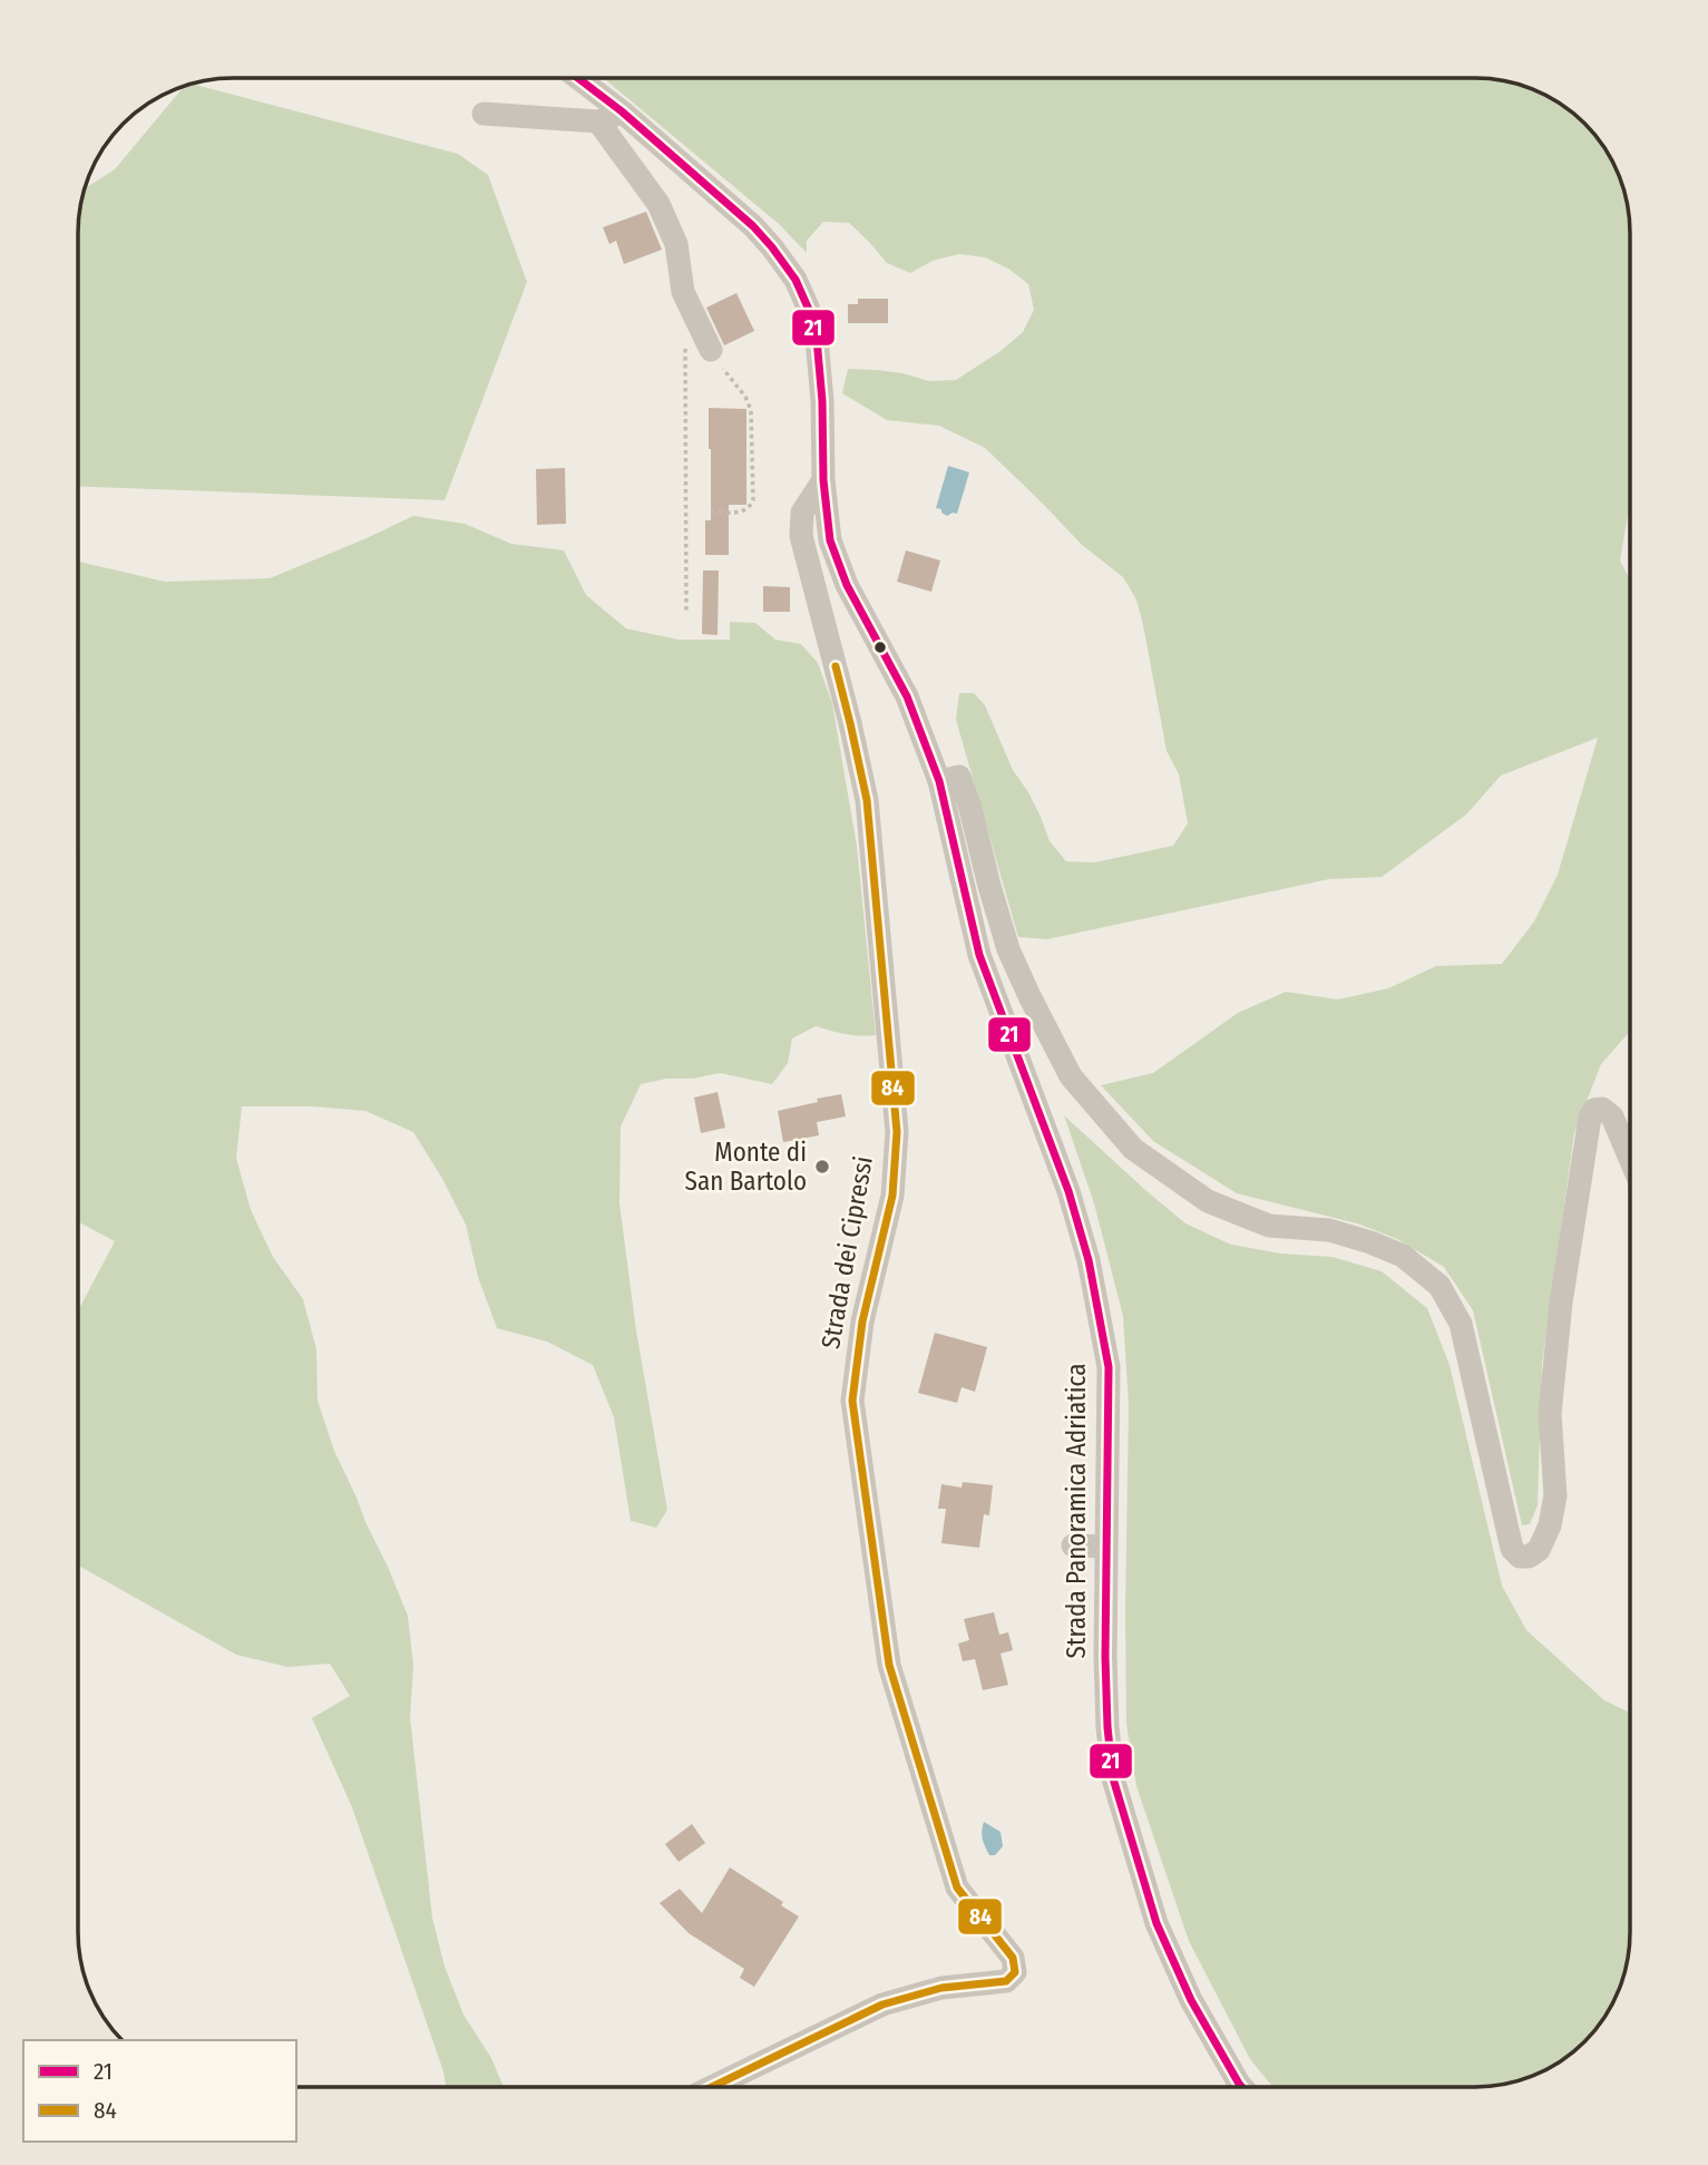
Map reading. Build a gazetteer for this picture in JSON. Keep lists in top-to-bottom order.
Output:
{
  "streets": {
    "street": ["Strada dei Cipressi", "Strada Panoramica Adriatica"]
  },
  "crossings": [
    ["Strada dei Cipressi", "Strada Panoramica Adriatica"]
  ],
  "places": ["Monte di San Bartolo"],
  "lines": ["transit line 21", "transit line 84"],
  "legend": ["21", "84"]
}
